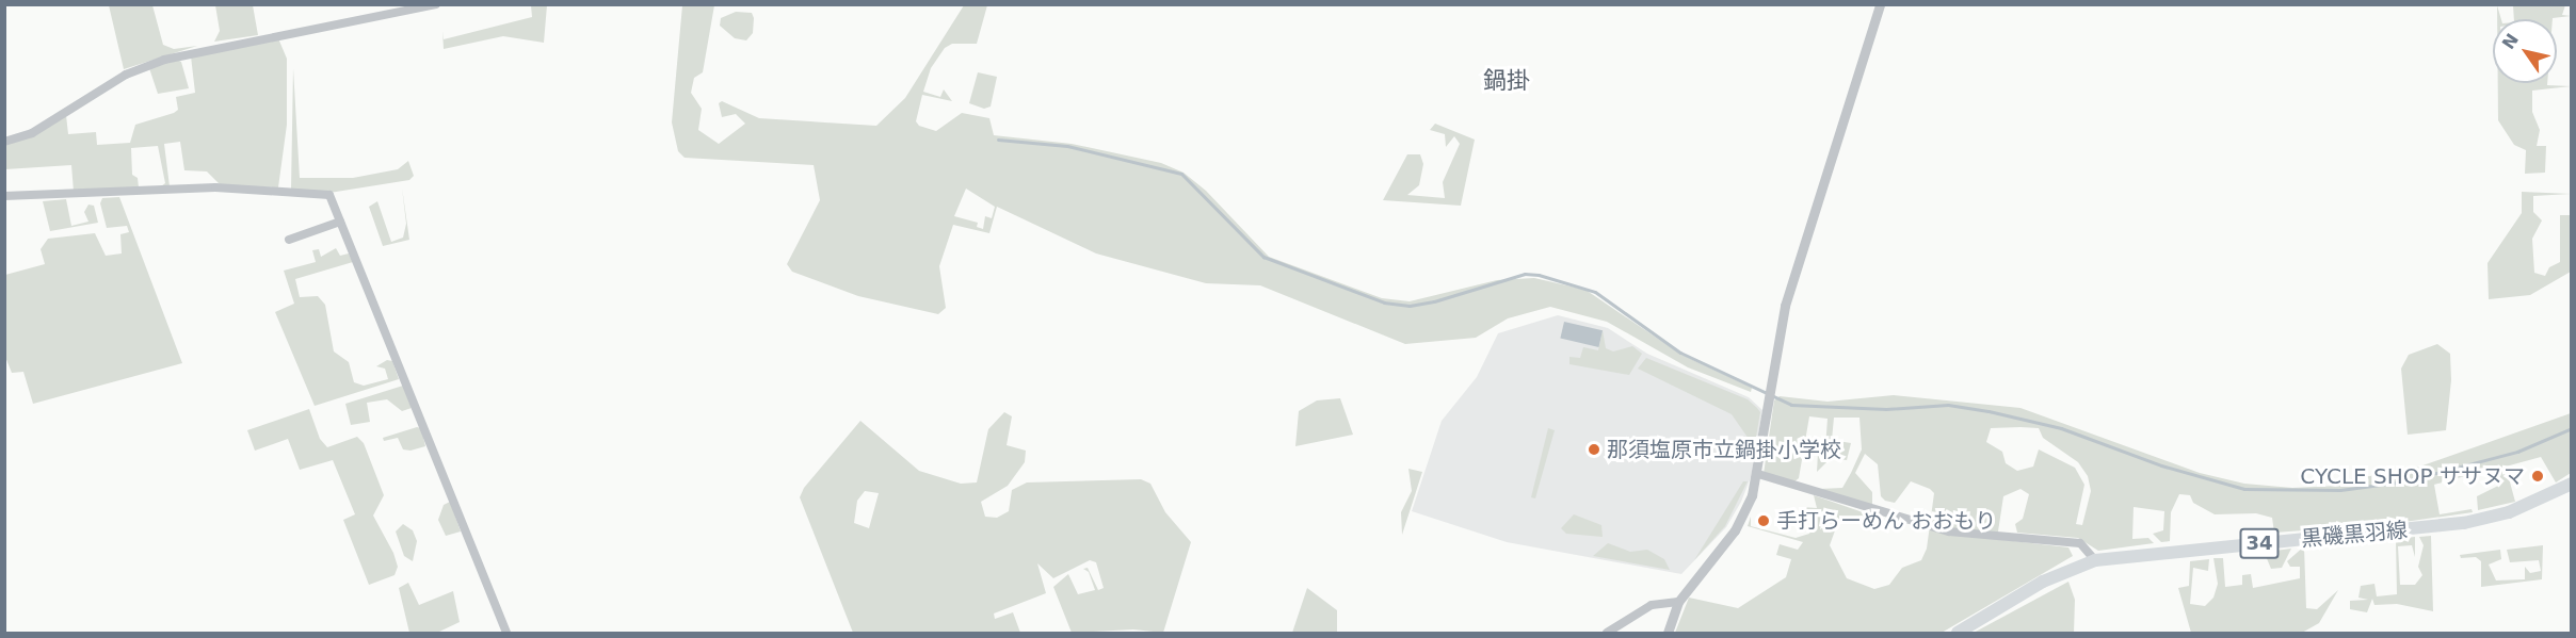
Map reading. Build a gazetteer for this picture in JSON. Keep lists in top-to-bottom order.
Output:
{
  "streets": {
    "main road": ["黒磯黒羽線", "34"]
  },
  "districts": ["鍋掛"],
  "places": ["那須塩原市立鍋掛小学校", "CYCLE SHOP ササヌマ", "手打らーめん おおもり"],
  "north": "top left"
}
